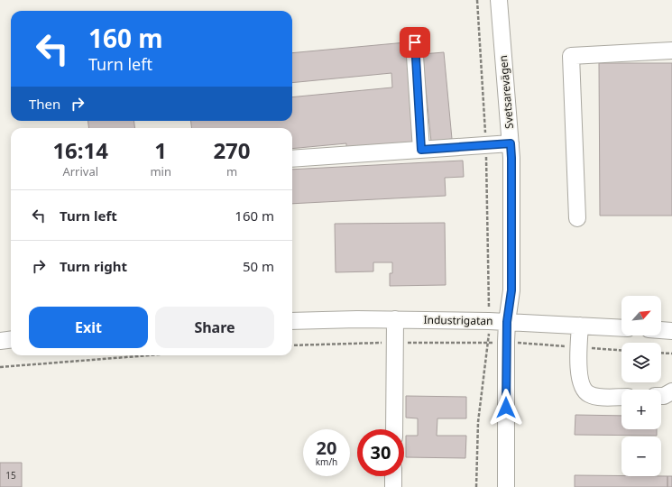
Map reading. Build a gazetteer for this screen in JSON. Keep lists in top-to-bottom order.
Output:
{
  "streets": {
    "street": ["Svetsarevägen", "Industrigatan"]
  },
  "crossings": [
    ["Svetsarevägen", "Industrigatan"]
  ],
  "house_numbers": ["15"],
  "north": "top right",
  "page": {
    "turn": ["160 m", "Turn left"],
    "then": "Then",
    "eta": [
      "16:14",
      "Arrival",
      "1",
      "min",
      "270",
      "m"
    ],
    "list": [
      {
        "name": "Turn left",
        "value": "160 m"
      },
      {
        "name": "Turn right",
        "value": "50 m"
      }
    ],
    "map_buttons": ["+", "−"],
    "buttons": ["Exit", "Share"],
    "speed": "20 km/h",
    "limit": "30"
  }
}
